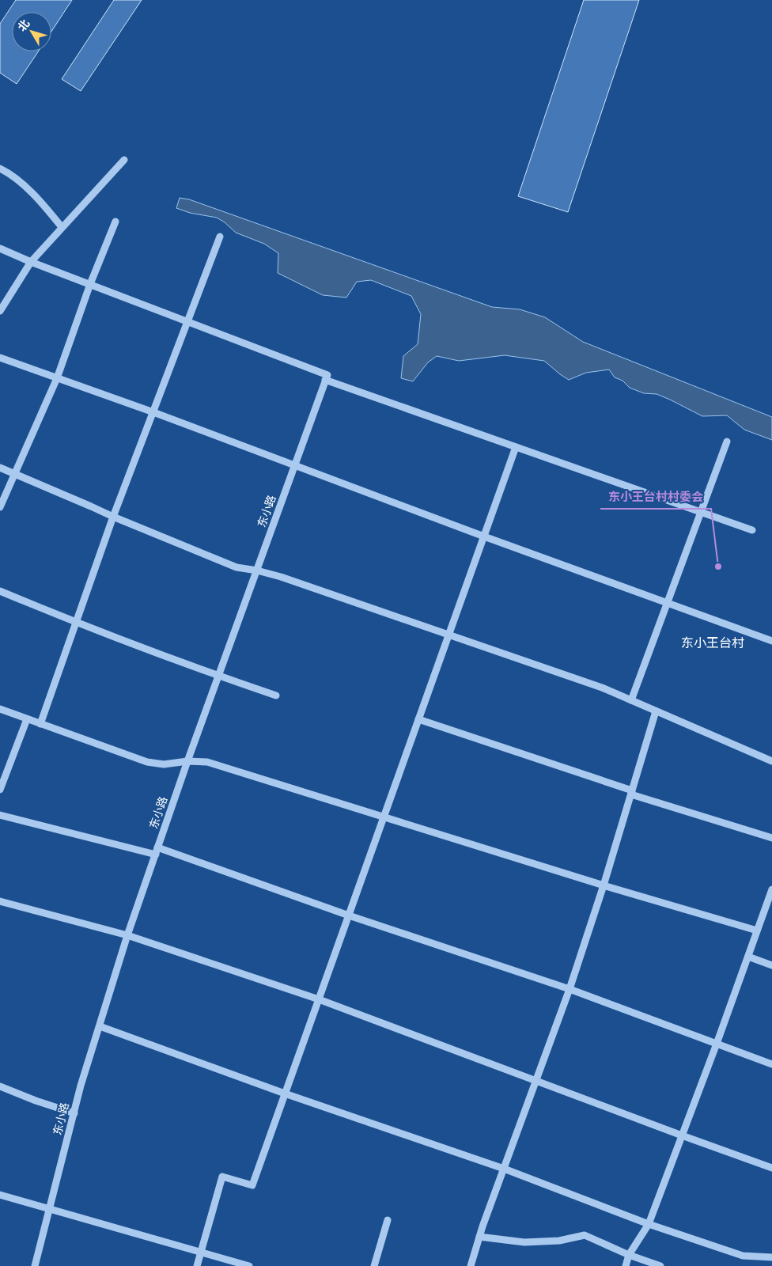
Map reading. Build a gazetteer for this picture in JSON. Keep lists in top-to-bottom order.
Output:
{
  "streets": {
    "street": ["东小路"]
  },
  "districts": ["东小王台村"],
  "places": ["东小王台村村委会"],
  "north": "top left"
}
